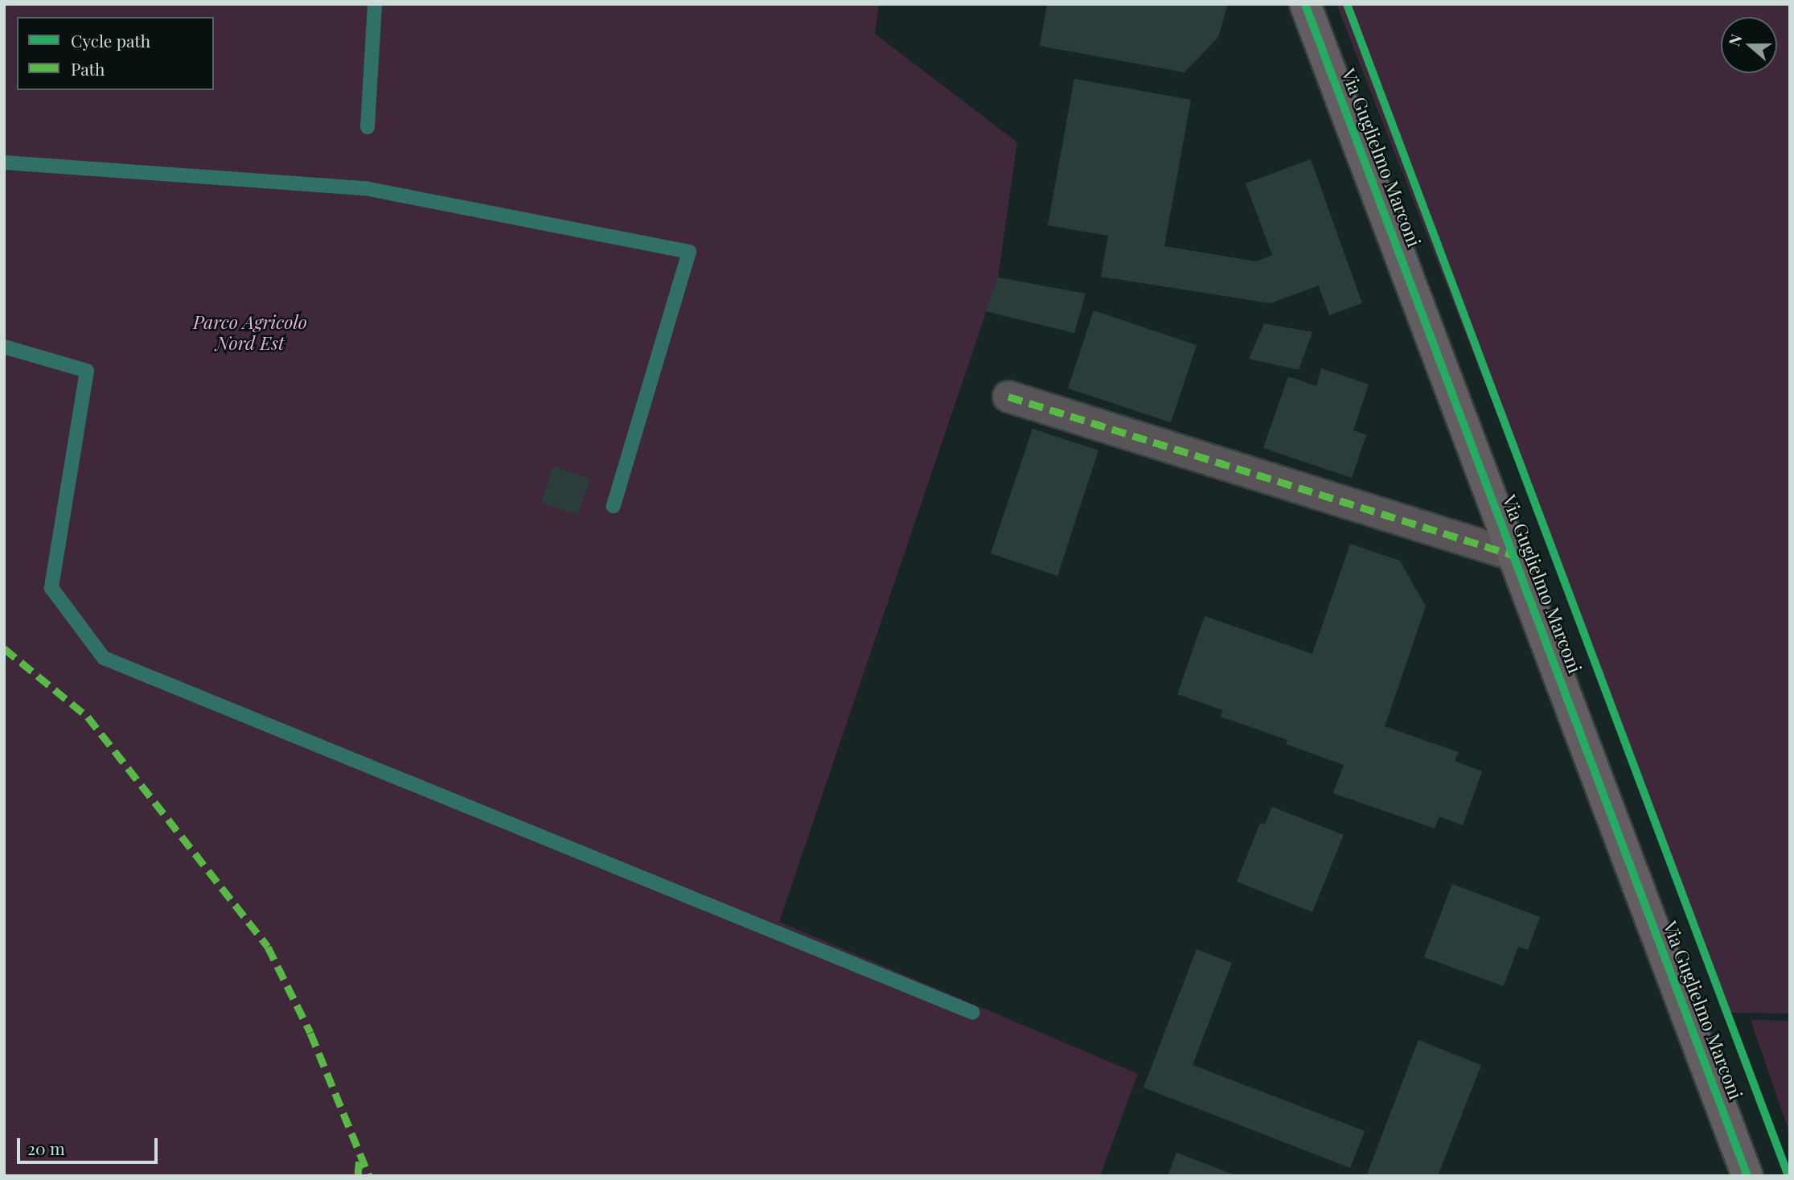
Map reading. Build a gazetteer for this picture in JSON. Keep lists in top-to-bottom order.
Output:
{
  "streets": {
    "street": ["Via Guglielmo Marconi"]
  },
  "parks": ["Parco Agricolo Nord Est"],
  "legend": ["Cycle path", "Path"],
  "scale_bar": "20 m",
  "north": "left"
}
